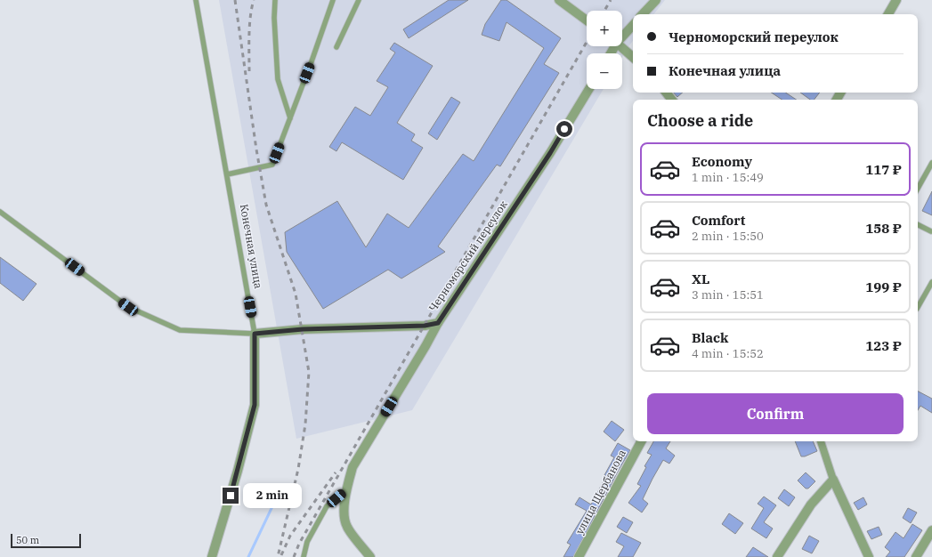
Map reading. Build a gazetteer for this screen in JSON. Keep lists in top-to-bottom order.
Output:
{
  "streets": {
    "street": ["Конечная улица", "Черноморский переулок", "улица Щербанова"]
  },
  "crossings": [
    ["Конечная улица", "Черноморский переулок"]
  ],
  "scale_bar": "50 m",
  "page": {
    "map_buttons": ["+", "−"],
    "banner": ["Черноморский переулок", "Конечная улица"],
    "heading": "Choose a ride",
    "list": [
      {
        "name": "Economy",
        "note": "1 min · 15:49",
        "value": "117 ₽"
      },
      {
        "name": "Comfort",
        "note": "2 min · 15:50",
        "value": "158 ₽"
      },
      {
        "name": "XL",
        "note": "3 min · 15:51",
        "value": "199 ₽"
      },
      {
        "name": "Black",
        "note": "4 min · 15:52",
        "value": "123 ₽"
      }
    ],
    "buttons": "Confirm",
    "bubble": "2 min",
    "scale": "50 m"
  }
}
